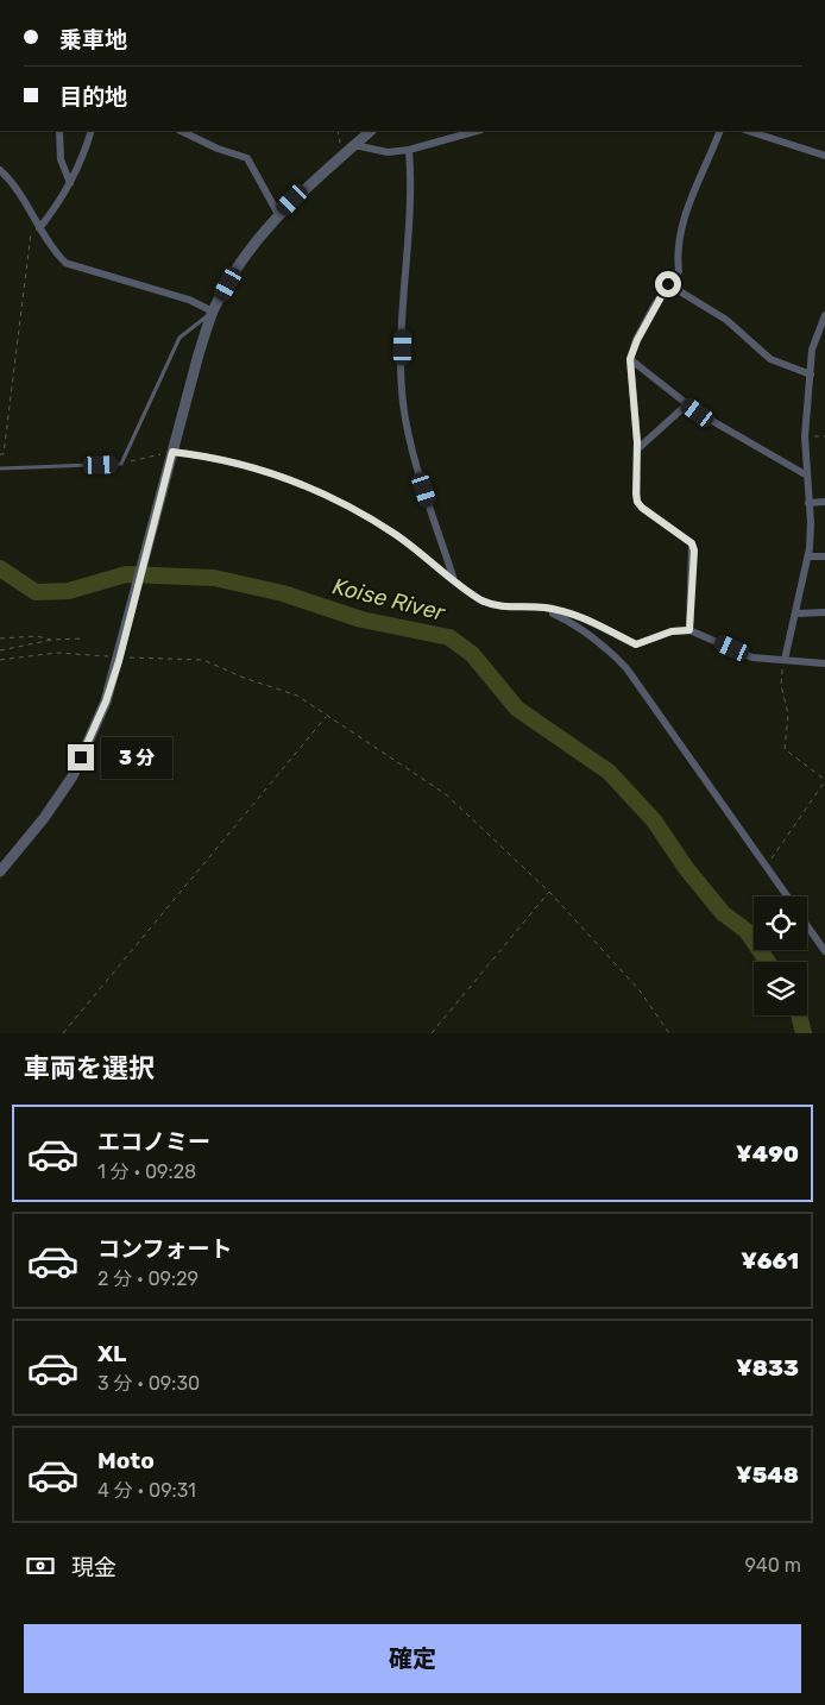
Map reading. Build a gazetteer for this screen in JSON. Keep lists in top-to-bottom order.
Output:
{
  "water": ["Koise River"],
  "page": {
    "banner": ["乗車地", "目的地"],
    "bubble": "3 分",
    "heading": "車両を選択",
    "list": [
      {
        "name": "エコノミー",
        "note": "1 分 · 09:28",
        "value": "¥490"
      },
      {
        "name": "コンフォート",
        "note": "2 分 · 09:29",
        "value": "¥661"
      },
      {
        "name": "XL",
        "note": "3 分 · 09:30",
        "value": "¥833"
      },
      {
        "name": "Moto",
        "note": "4 分 · 09:31",
        "value": "¥548"
      }
    ],
    "pay": ["現金", "940 m"],
    "buttons": "確定"
  }
}
